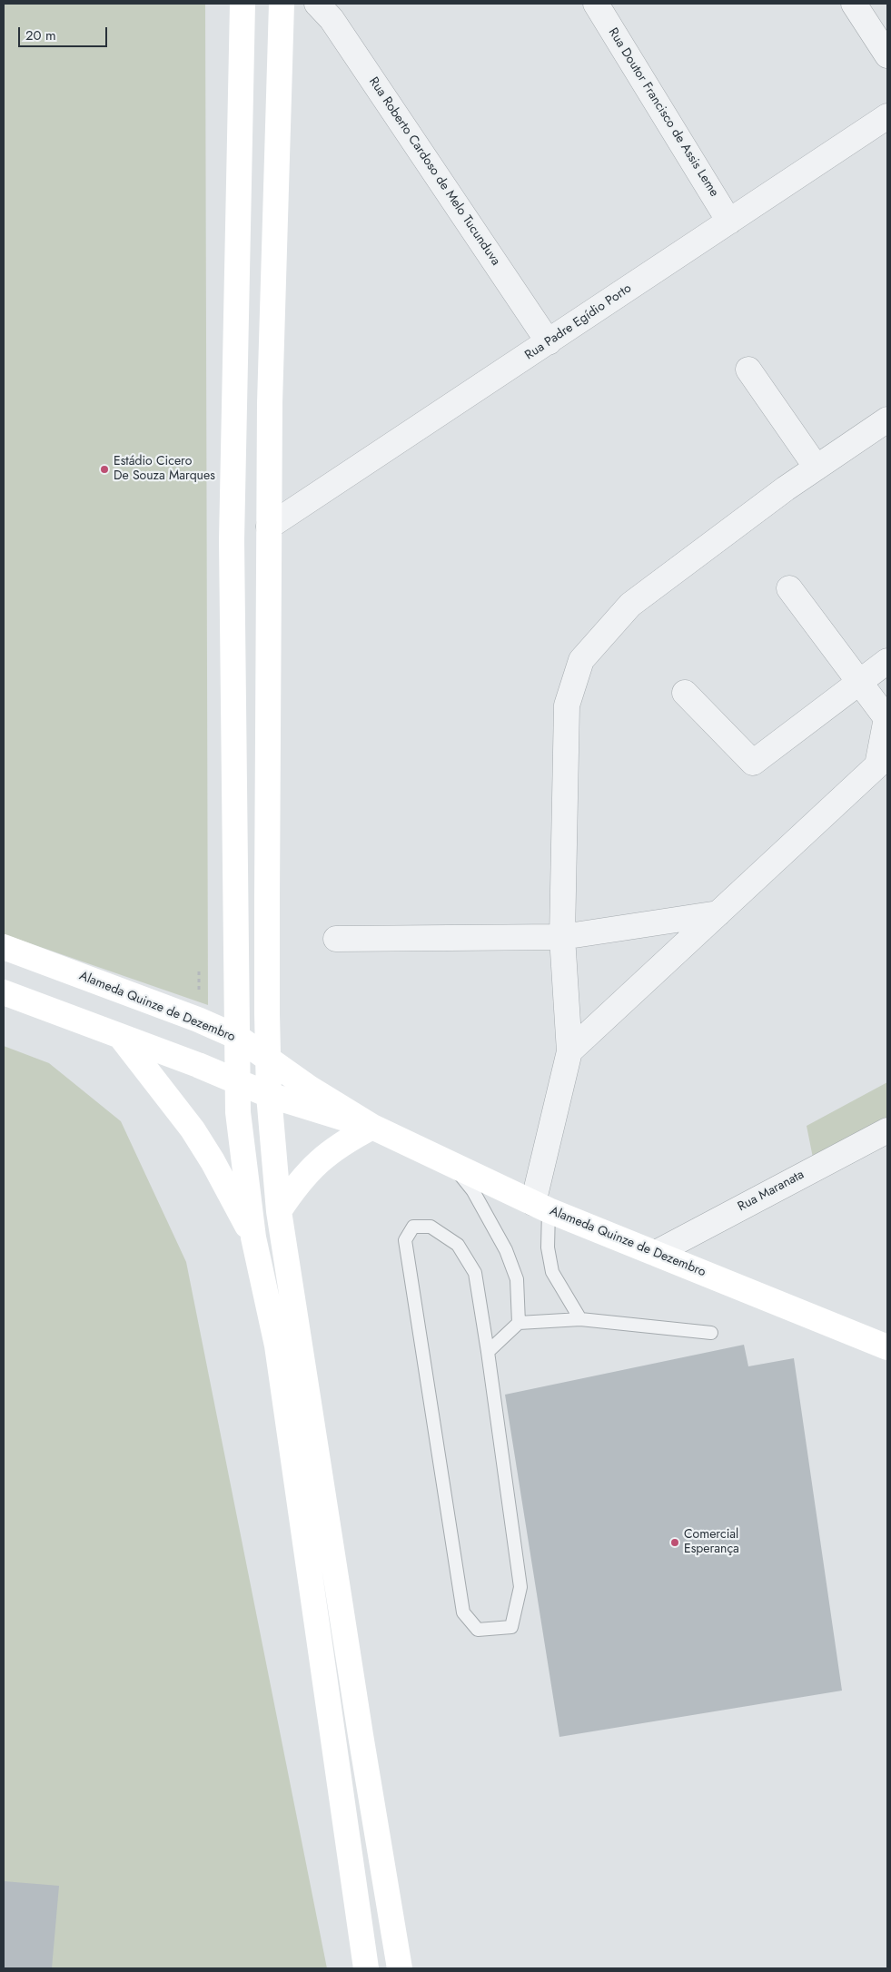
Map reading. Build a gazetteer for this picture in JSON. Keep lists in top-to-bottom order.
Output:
{
  "streets": {
    "main road": ["Alameda Quinze de Dezembro"],
    "street": [
      "Rua Doutor Francisco de Assis Leme",
      "Rua Roberto Cardoso de Melo Tucunduva",
      "Rua Padre Egídio Porto",
      "Rua Maranata"
    ]
  },
  "crossings": [
    ["Rua Doutor Francisco de Assis Leme", "Rua Padre Egídio Porto"],
    ["Rua Roberto Cardoso de Melo Tucunduva", "Rua Padre Egídio Porto"],
    ["Alameda Quinze de Dezembro", "Rua Maranata"]
  ],
  "places": ["Estádio Cicero De Souza Marques", "Comercial Esperança"],
  "scale_bar": "20 m"
}
